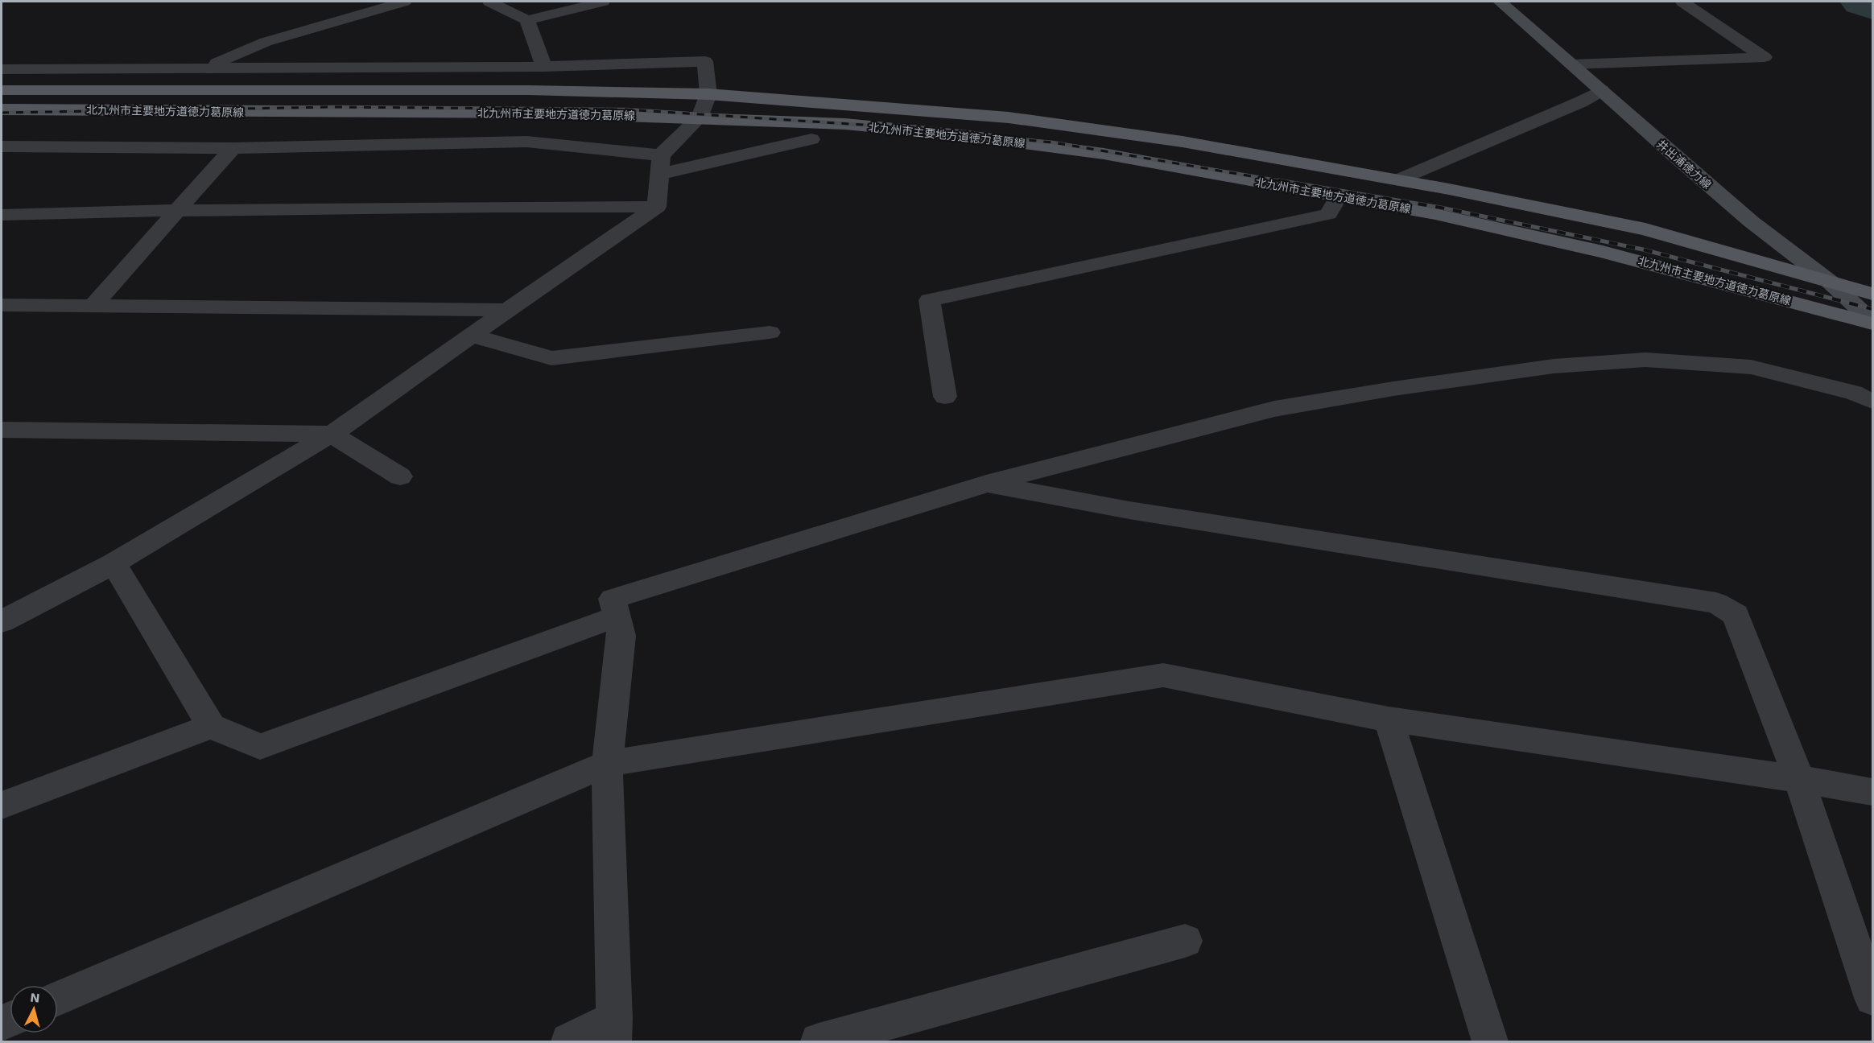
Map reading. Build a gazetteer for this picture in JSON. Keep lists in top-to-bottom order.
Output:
{
  "streets": {
    "main road": ["北九州市主要地方道徳力葛原線", "井出浦徳力線"]
  },
  "crossings": [
    ["北九州市主要地方道徳力葛原線", "井出浦徳力線"]
  ],
  "north": "top"
}
